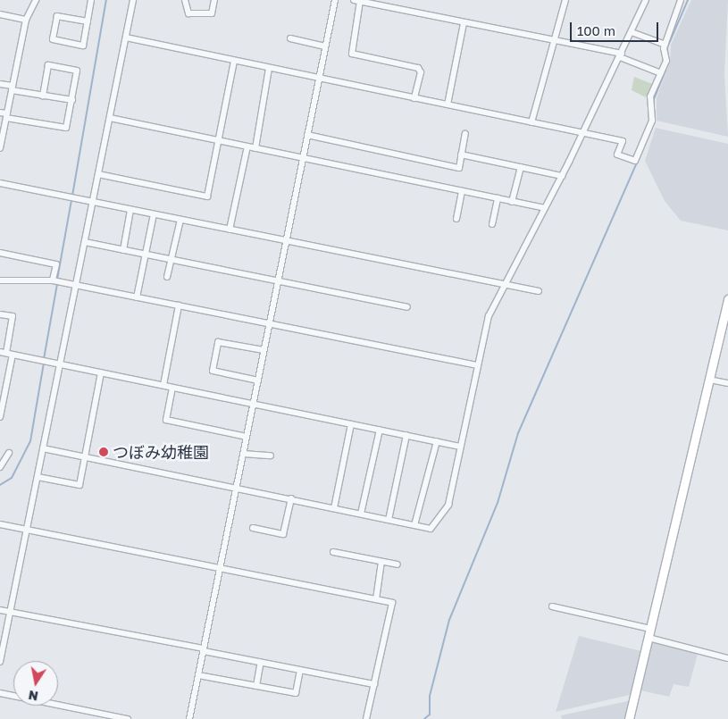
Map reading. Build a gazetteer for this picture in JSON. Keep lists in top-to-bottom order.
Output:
{
  "places": ["つぼみ幼稚園"],
  "scale_bar": "100 m",
  "north": "bottom"
}
